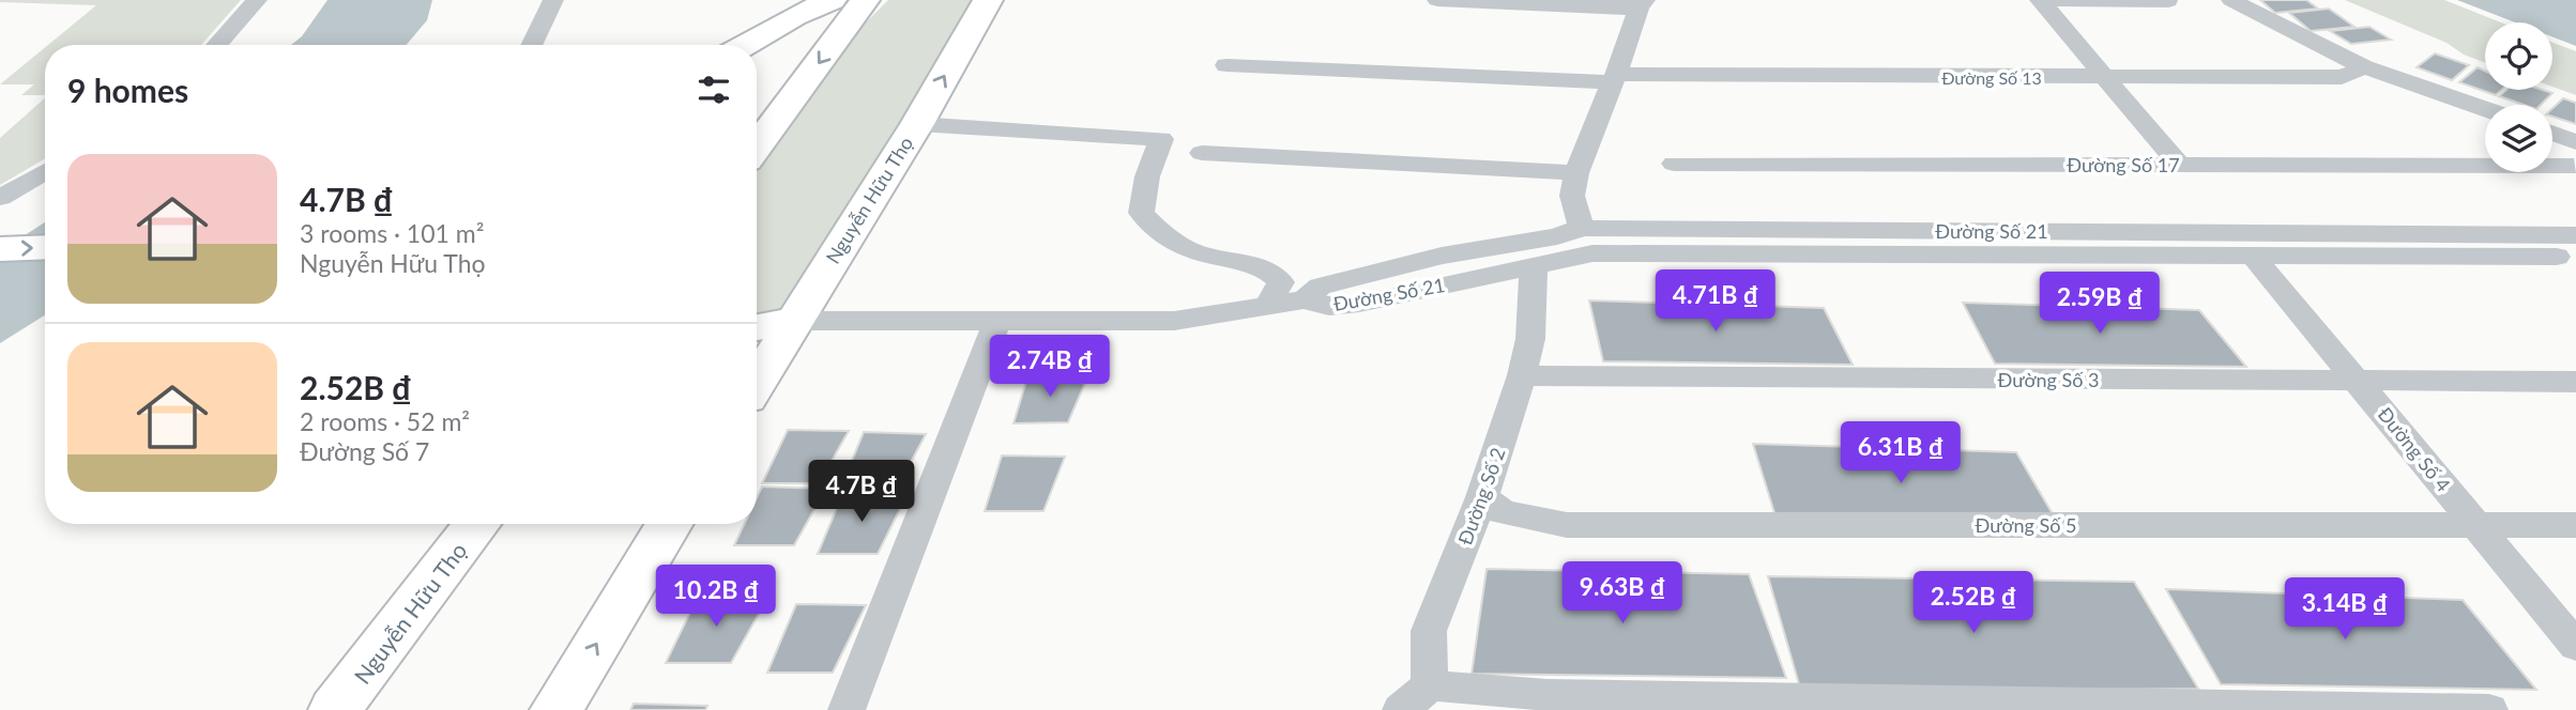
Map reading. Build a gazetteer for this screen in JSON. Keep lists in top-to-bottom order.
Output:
{
  "streets": {
    "main road": ["Nguyễn Hữu Thọ"],
    "street": [
      "Đường Số 13",
      "Đường Số 17",
      "Đường Số 21",
      "Đường Số 3",
      "Đường Số 4",
      "Đường Số 2",
      "Đường Số 5"
    ]
  },
  "crossings": [
    ["Đường Số 21", "Đường Số 4"],
    ["Đường Số 21", "Đường Số 2"],
    ["Đường Số 3", "Đường Số 4"],
    ["Đường Số 3", "Đường Số 2"],
    ["Đường Số 4", "Đường Số 5"],
    ["Đường Số 2", "Đường Số 5"]
  ],
  "page": {
    "heading": "9 homes",
    "list": [
      {
        "name": "4.7B ₫",
        "note": "3 rooms · 101 m² · Nguyễn Hữu Thọ"
      },
      {
        "name": "2.52B ₫",
        "note": "2 rooms · 52 m² · Đường Số 7"
      }
    ],
    "price": [
      "4.71B ₫",
      "2.59B ₫",
      "2.74B ₫",
      "6.31B ₫",
      "4.7B ₫",
      "9.63B ₫",
      "10.2B ₫",
      "2.52B ₫",
      "3.14B ₫"
    ]
  }
}
